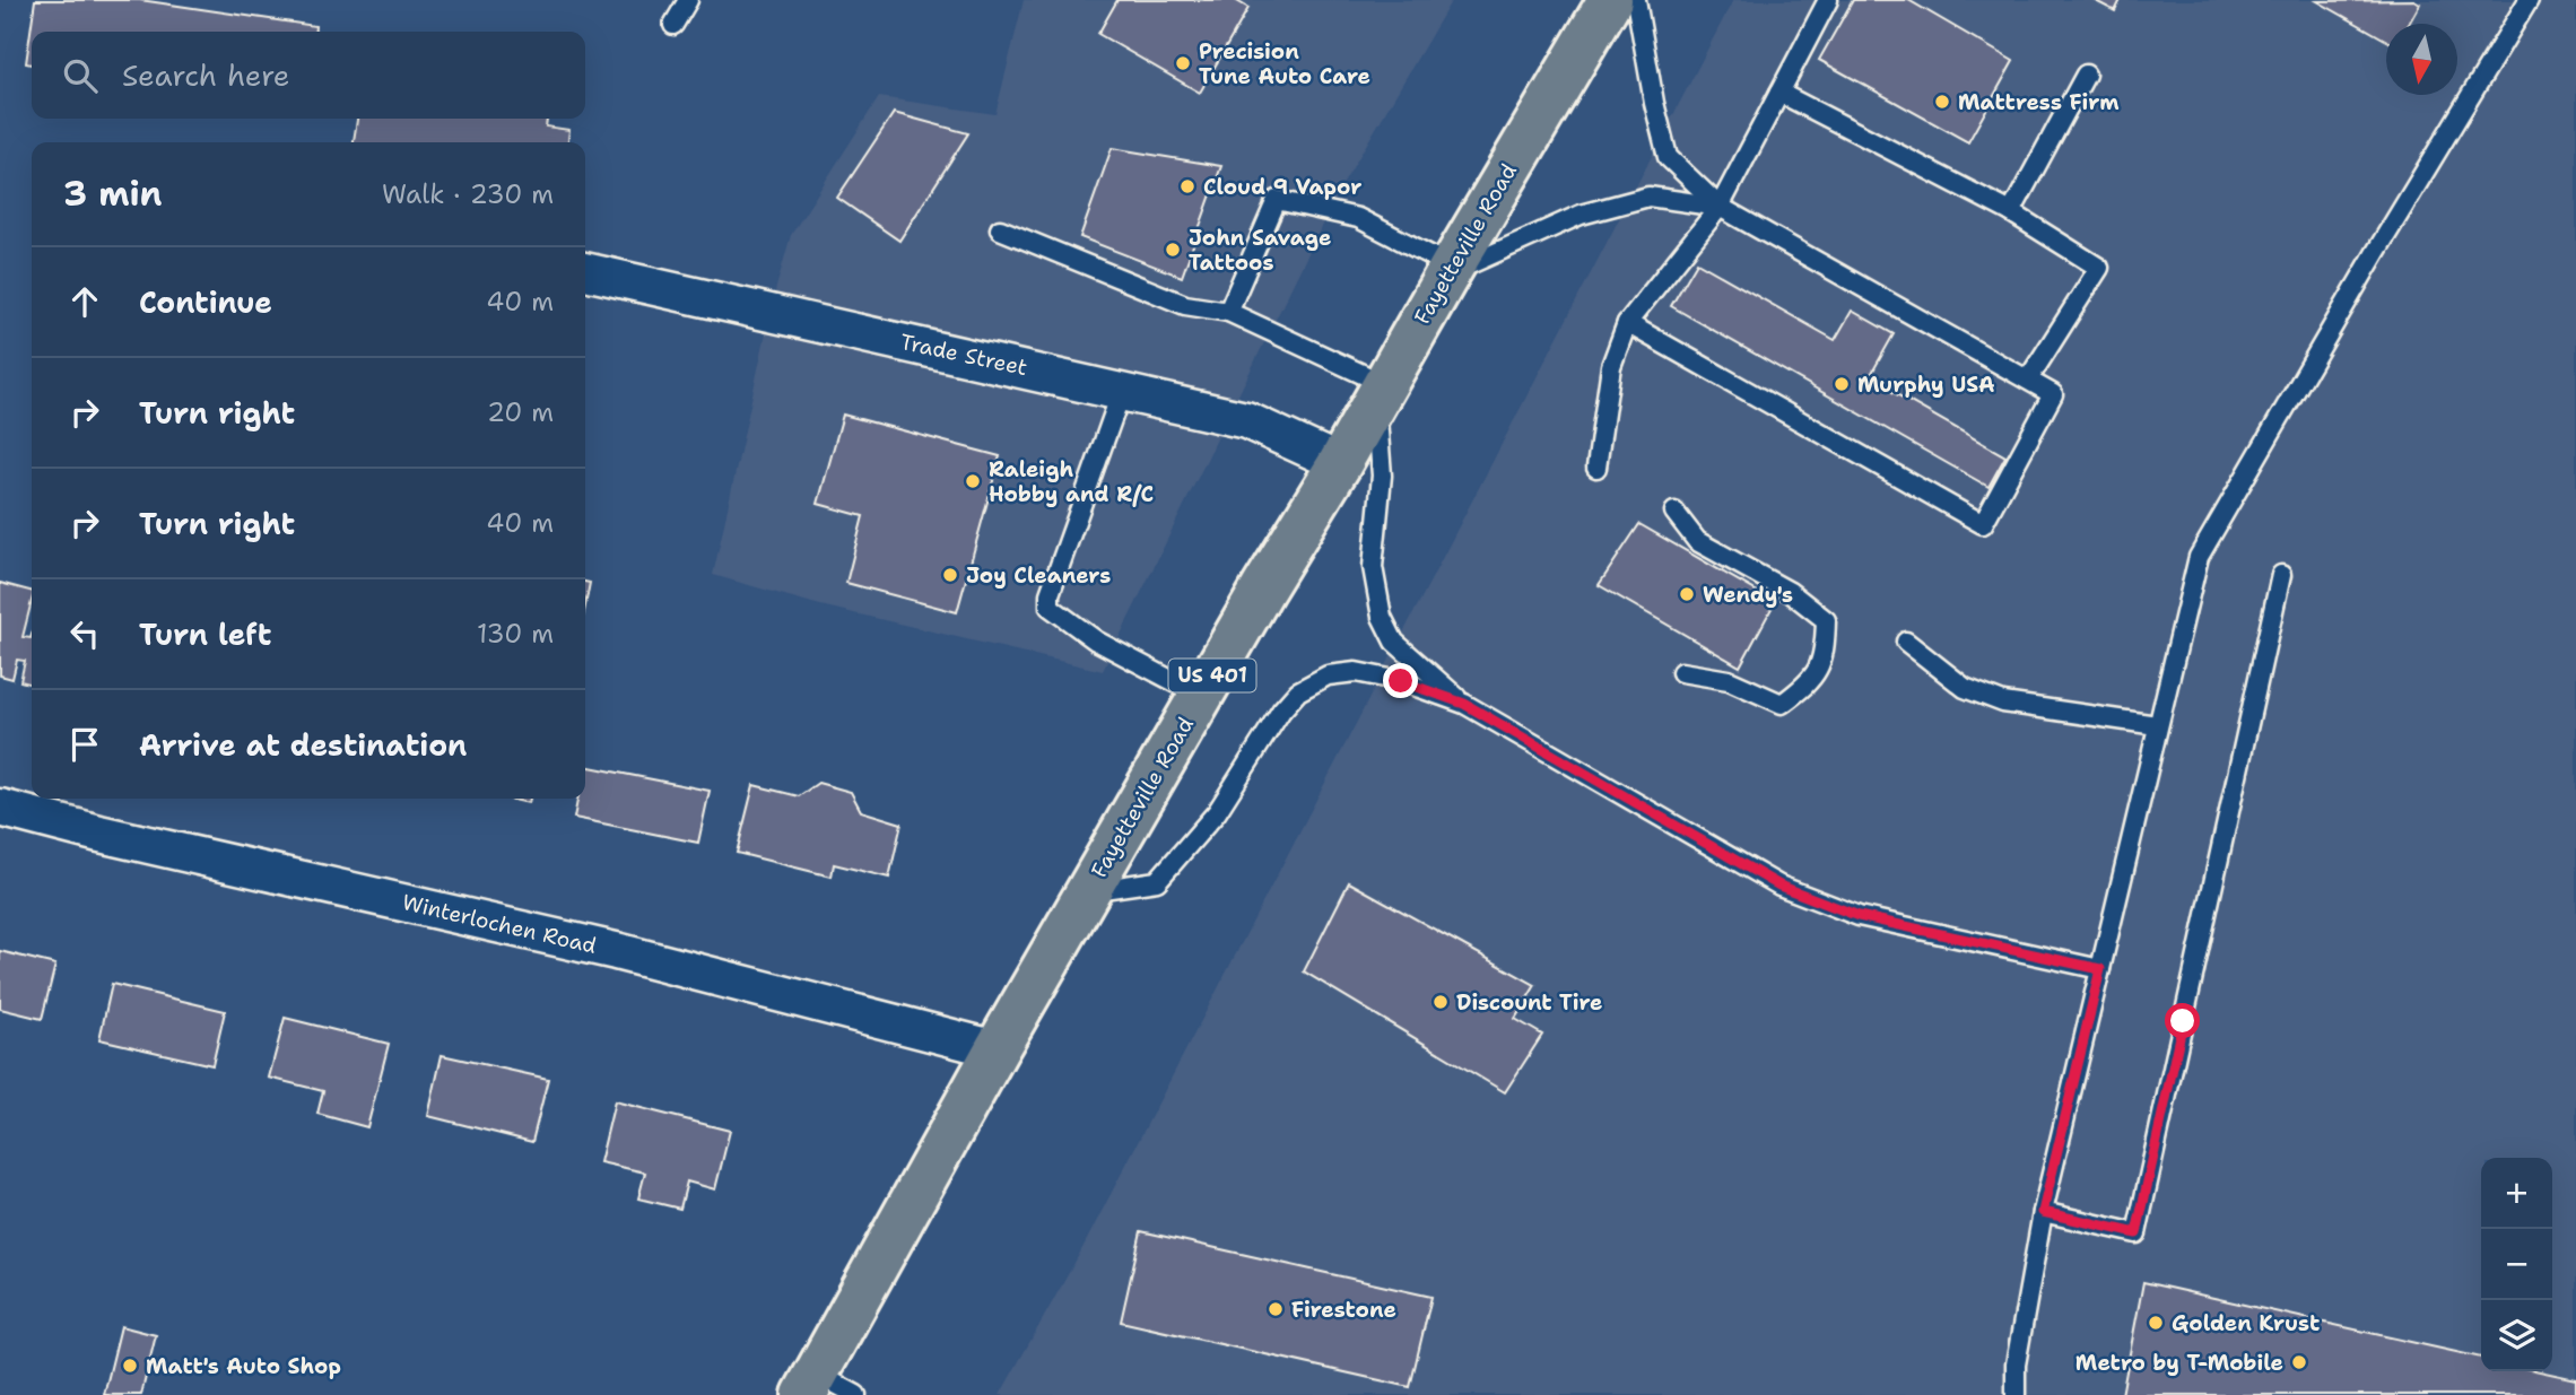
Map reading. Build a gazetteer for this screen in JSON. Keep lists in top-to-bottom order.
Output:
{
  "streets": {
    "highway": ["Fayetteville Road", "US 401"],
    "street": ["Trade Street", "Winterlochen Road"]
  },
  "crossings": [
    ["Fayetteville Road", "Trade Street"],
    ["Fayetteville Road", "Winterlochen Road"]
  ],
  "places": [
    "Precision Tune Auto Care",
    "Mattress Firm",
    "Cloud 9 Vapor",
    "John Savage Tattoos",
    "Murphy USA",
    "Raleigh Hobby and R/C",
    "Joy Cleaners",
    "Wendy's",
    "Discount Tire",
    "Firestone",
    "Golden Krust",
    "Metro by T-Mobile",
    "Matt's Auto Shop"
  ],
  "north": "bottom",
  "page": {
    "search": "Search here",
    "heading": ["3 min", "Walk · 230 m"],
    "list": [
      ["Continue", "40 m"],
      ["Turn right", "20 m"],
      ["Turn right", "40 m"],
      ["Turn left", "130 m"],
      "Arrive at destination"
    ],
    "map_buttons": ["+", "−"]
  }
}
